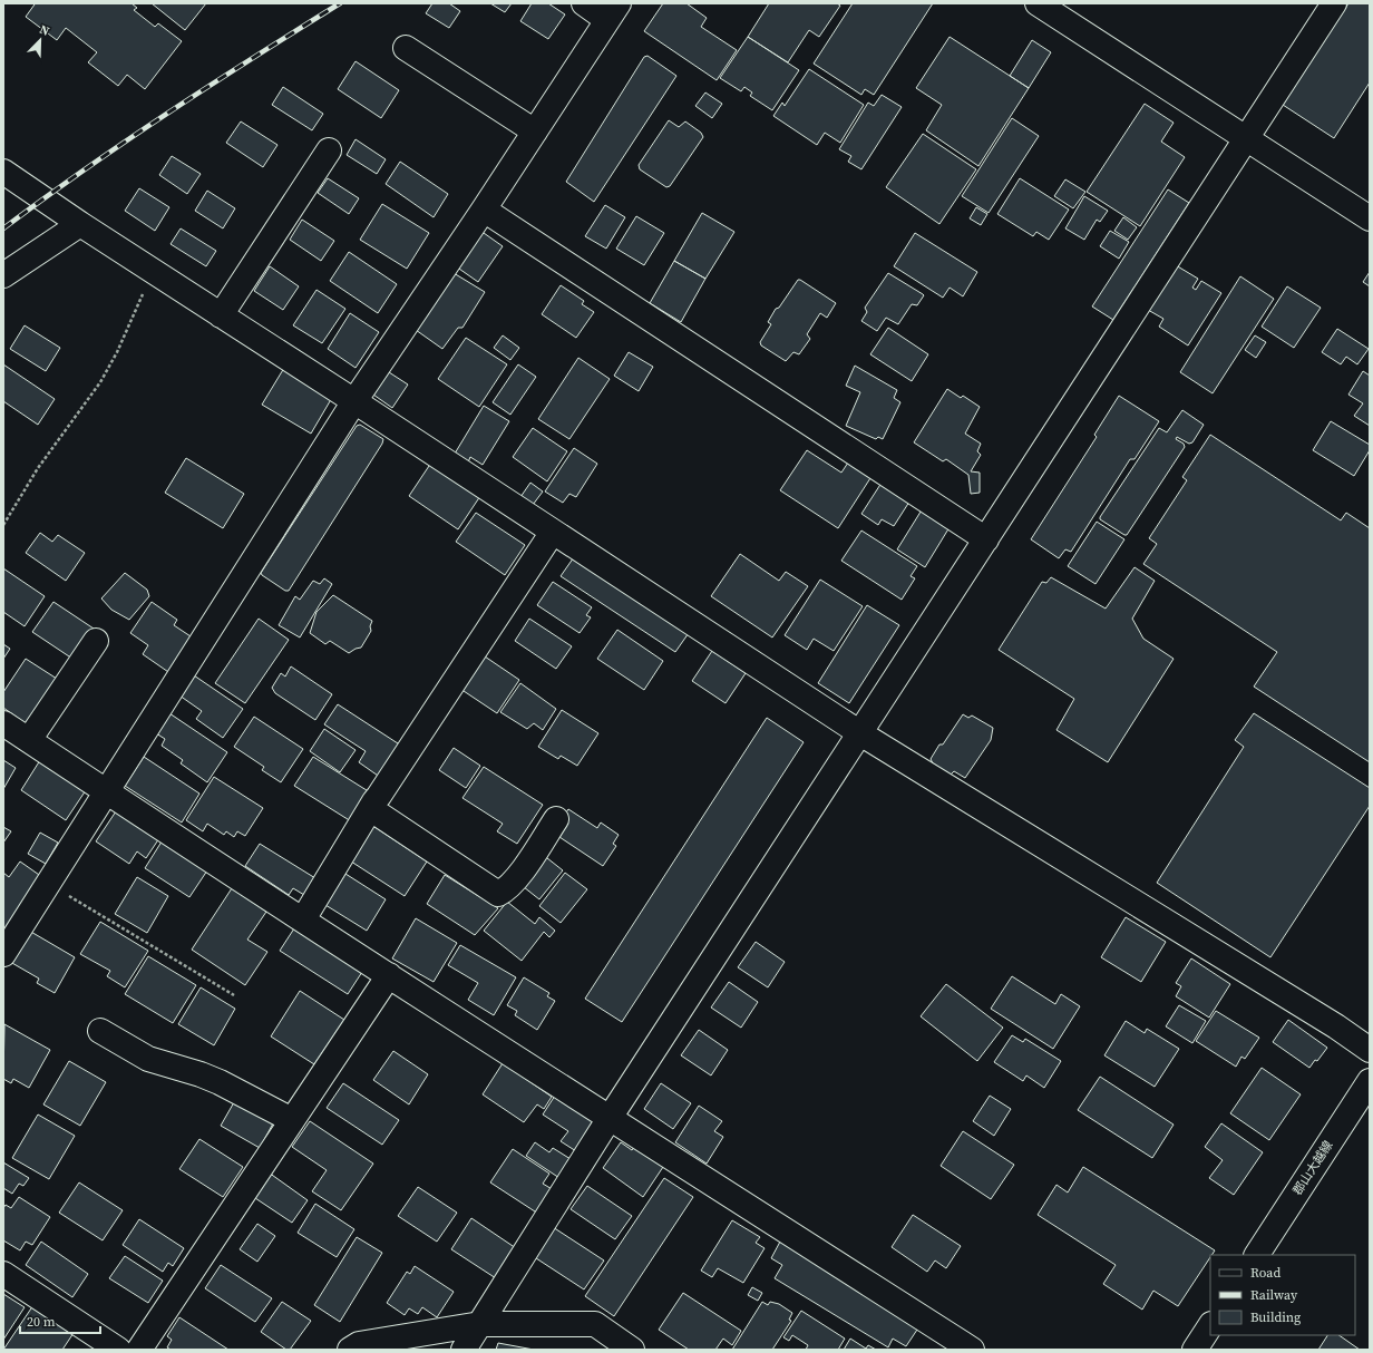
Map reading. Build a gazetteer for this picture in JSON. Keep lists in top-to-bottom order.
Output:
{
  "streets": {
    "street": ["郡山大越線"]
  },
  "legend": ["Road", "Railway", "Building"],
  "scale_bar": "20 m",
  "north": "top right"
}
